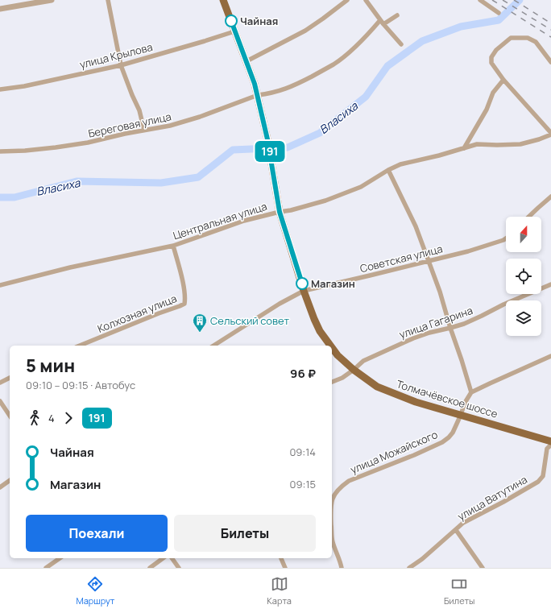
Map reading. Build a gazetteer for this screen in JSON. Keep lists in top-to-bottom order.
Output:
{
  "streets": {
    "main road": ["Толмачёвское шоссе"],
    "street": [
      "улица Крылова",
      "Береговая улица",
      "Центральная улица",
      "Советская улица",
      "Колхозная улица",
      "улица Гагарина",
      "улица Можайского",
      "улица Ватутина"
    ]
  },
  "crossings": [
    ["улица Крылова", "Толмачёвское шоссе"],
    ["Береговая улица", "Толмачёвское шоссе"],
    ["Центральная улица", "Колхозная улица"],
    ["Центральная улица", "Толмачёвское шоссе"],
    ["Советская улица", "Толмачёвское шоссе"],
    ["улица Гагарина", "Толмачёвское шоссе"],
    ["Толмачёвское шоссе", "улица Можайского"]
  ],
  "water": ["Власиха"],
  "places": {
    "other": ["Чайная", "Магазин"],
    "building": ["Сельский совет"]
  },
  "lines": ["bus line 191"],
  "north": "top",
  "page": {
    "on_map": "191",
    "heading": ["5 мин", "09:10 – 09:15 · Автобус", "96 ₽"],
    "legs": ["4", "191"],
    "list": [
      {
        "name": "Чайная",
        "value": "09:14"
      },
      {
        "name": "Магазин",
        "value": "09:15"
      }
    ],
    "buttons": ["Поехали", "Билеты"],
    "tabs": ["Маршрут", "Карта", "Билеты"]
  }
}
